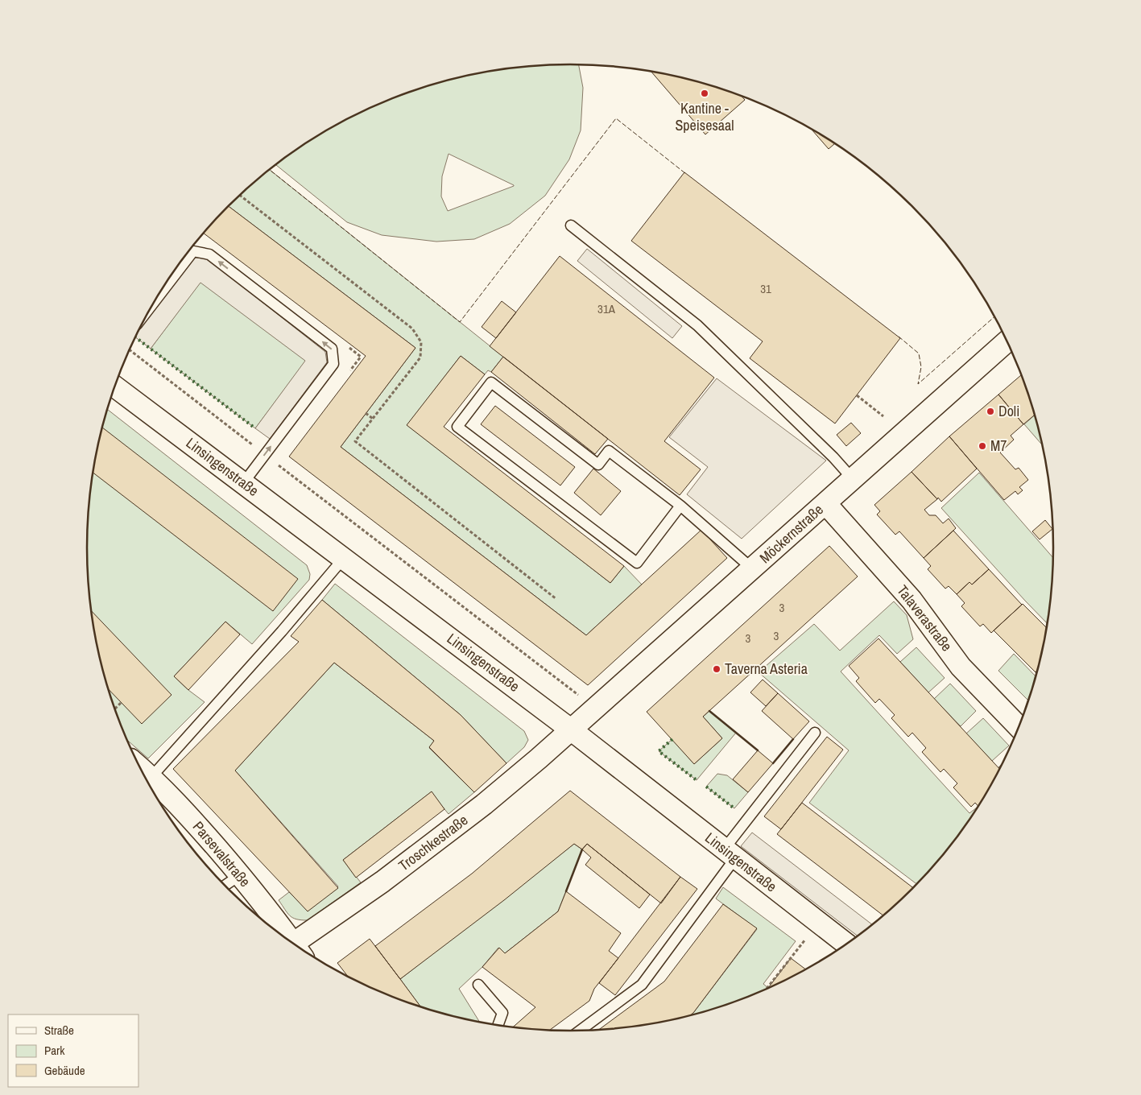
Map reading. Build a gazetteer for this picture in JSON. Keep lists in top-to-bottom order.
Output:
{
  "streets": {
    "street": [
      "Linsingenstraße",
      "Möckernstraße",
      "Talaverastraße",
      "Troschkestraße",
      "Parsevalstraße"
    ]
  },
  "crossings": [
    ["Linsingenstraße", "Möckernstraße"],
    ["Linsingenstraße", "Troschkestraße"],
    ["Möckernstraße", "Talaverastraße"],
    ["Möckernstraße", "Troschkestraße"]
  ],
  "places": [
    "Kantine - Speisesaal",
    "Doli",
    "M7",
    "Taverna Asteria"
  ],
  "house_numbers": [
    "31",
    "31A",
    "3",
    "3",
    "3"
  ],
  "legend": ["Straße", "Park", "Gebäude"]
}
